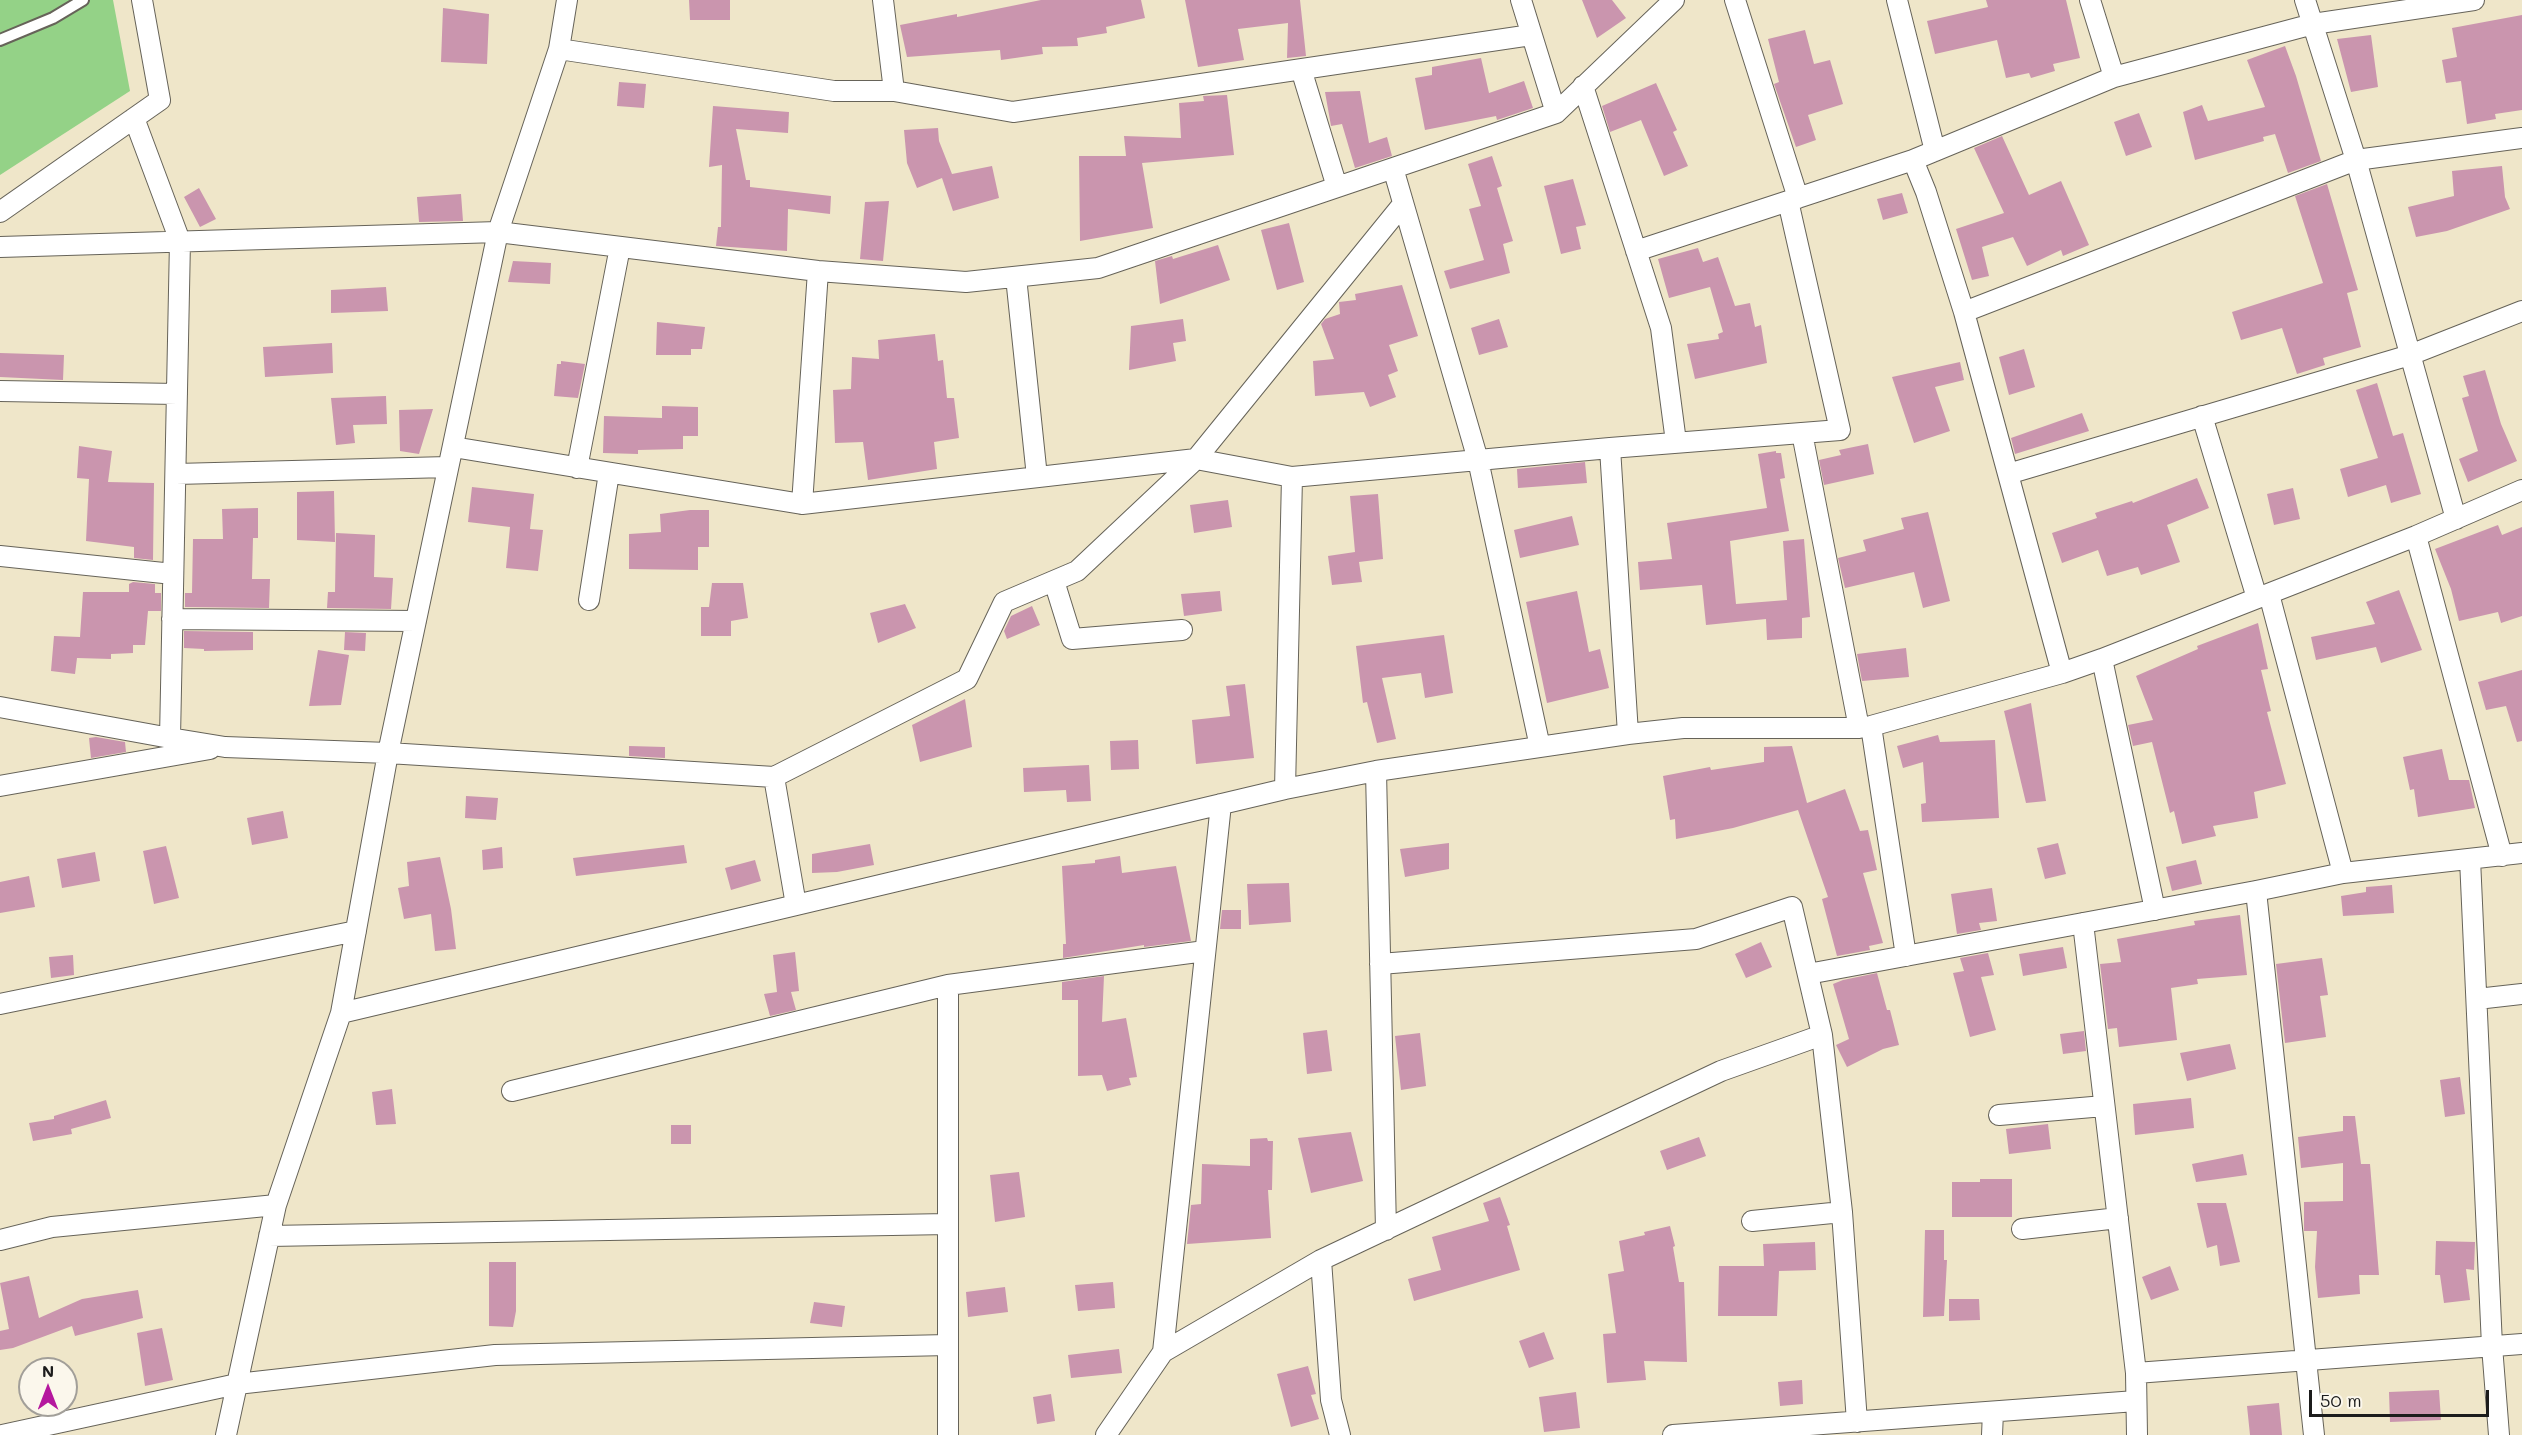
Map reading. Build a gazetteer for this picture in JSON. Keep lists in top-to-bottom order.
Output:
{
  "scale_bar": "50 m",
  "north": "top"
}
